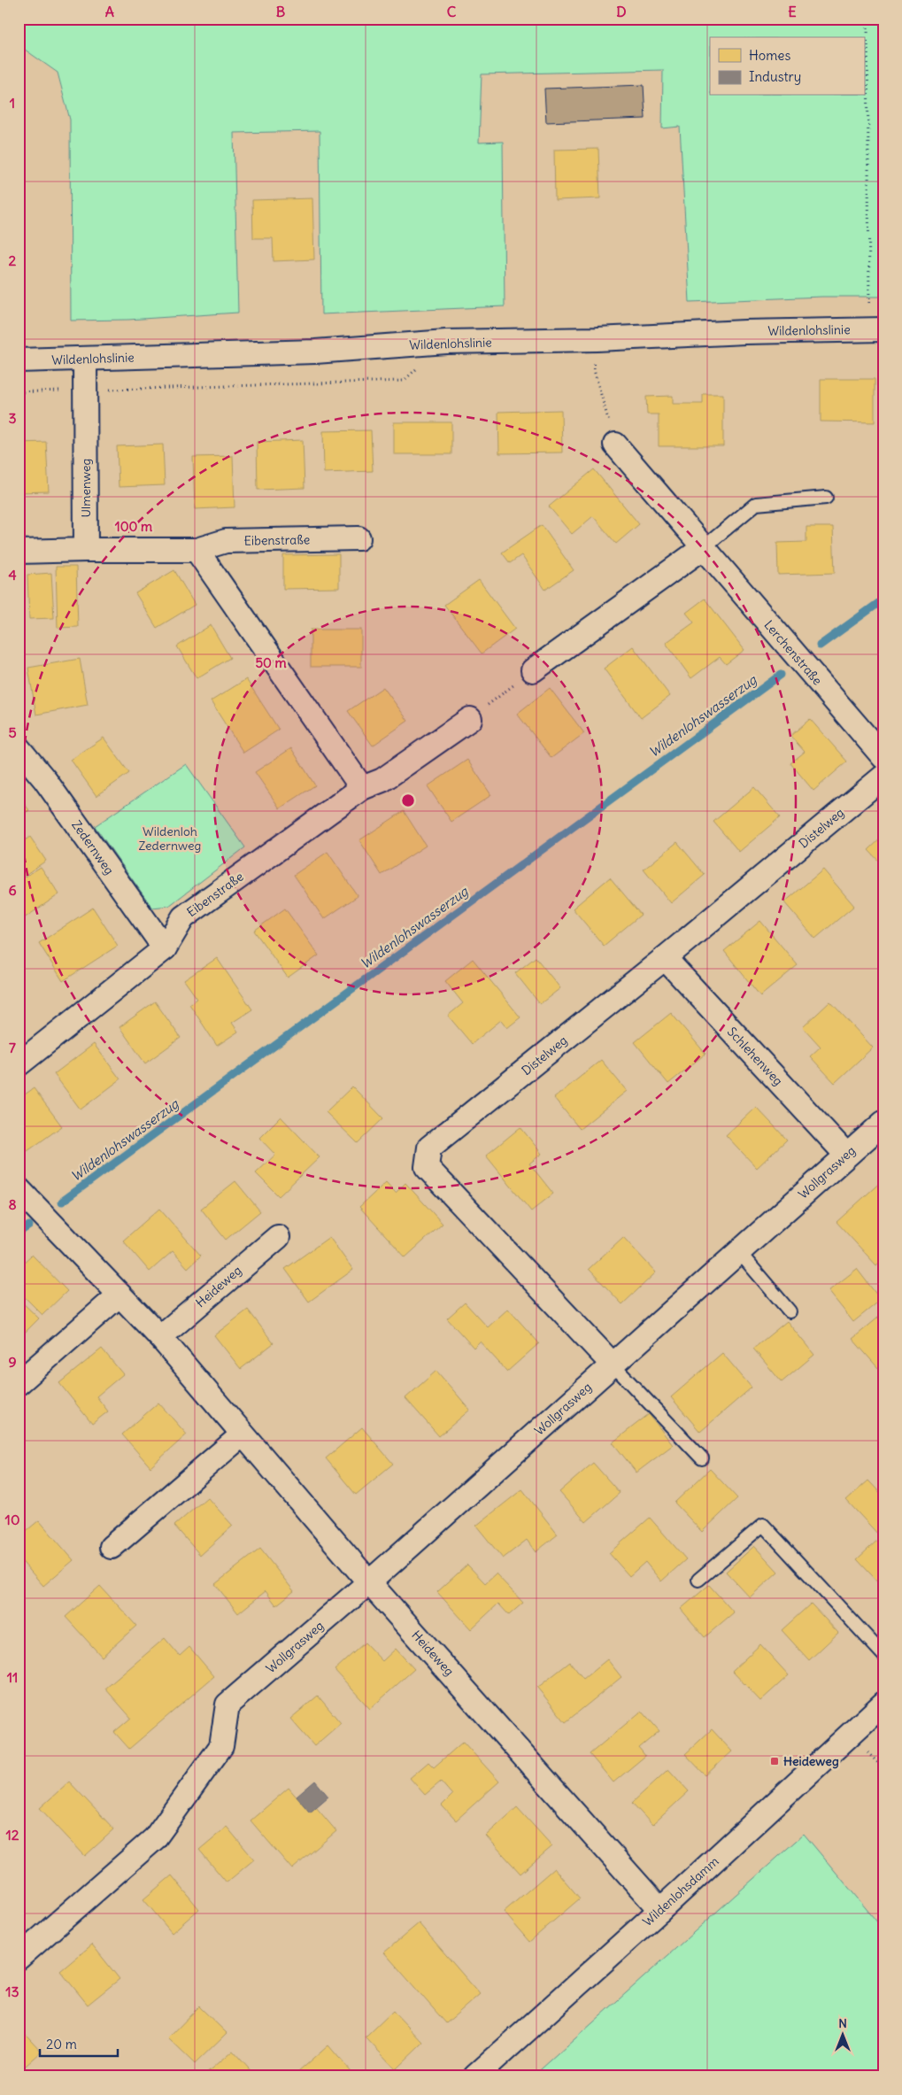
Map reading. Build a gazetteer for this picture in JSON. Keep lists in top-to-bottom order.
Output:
{
  "streets": {
    "street": [
      "Wildenlohslinie",
      "Ulmenweg",
      "Eibenstraße",
      "Lerchenstraße",
      "Distelweg",
      "Zedernweg",
      "Schlehenweg",
      "Wollgrasweg",
      "Heideweg",
      "Wildenlohsdamm"
    ]
  },
  "crossings": [
    ["Wildenlohslinie", "Ulmenweg"],
    ["Ulmenweg", "Eibenstraße"],
    ["Eibenstraße", "Zedernweg"],
    ["Distelweg", "Schlehenweg"],
    ["Distelweg", "Wollgrasweg"],
    ["Schlehenweg", "Wollgrasweg"],
    ["Wollgrasweg", "Heideweg"],
    ["Heideweg", "Wildenlohsdamm"]
  ],
  "water": ["Wildenlohswasserzug"],
  "parks": ["Wildenloh Zedernweg"],
  "places": {
    "transit": ["Heideweg"]
  },
  "legend": ["Homes", "Industry"],
  "scale_bar": "20 m",
  "north": "top",
  "grid": {
    "columns": [
      "A",
      "B",
      "C",
      "D",
      "E"
    ],
    "rows": [
      "1",
      "2",
      "3",
      "4",
      "5",
      "6",
      "7",
      "8",
      "9",
      "10",
      "11",
      "12",
      "13"
    ]
  },
  "rings": ["100 m", "50 m"]
}
